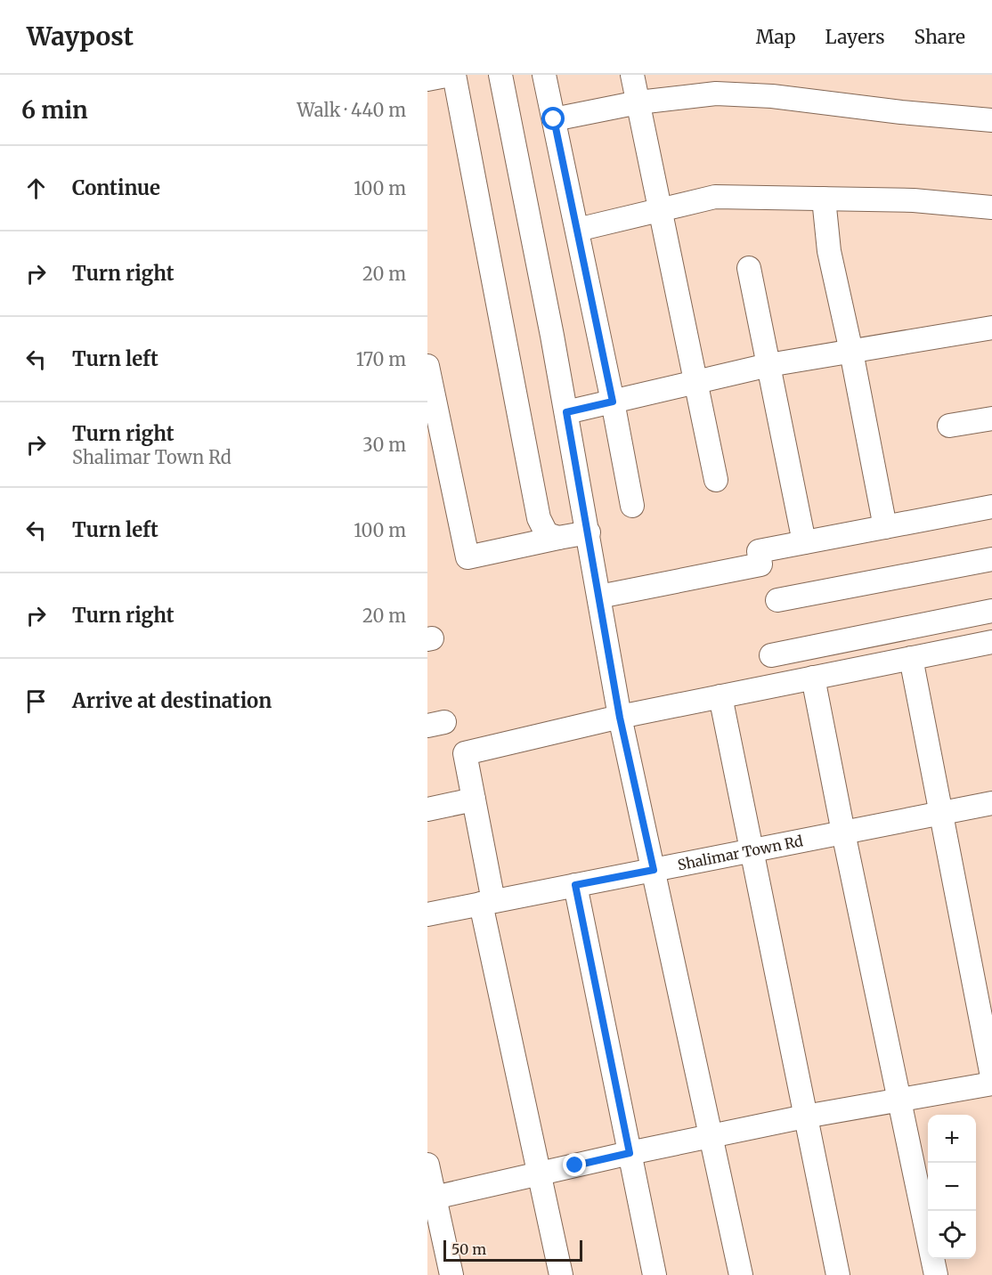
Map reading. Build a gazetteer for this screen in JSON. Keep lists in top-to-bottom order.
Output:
{
  "streets": {
    "street": ["Shalimar Town Rd"]
  },
  "scale_bar": "50 m",
  "page": {
    "header": "Waypost",
    "nav": ["Map", "Layers", "Share"],
    "heading": ["6 min", "Walk · 440 m"],
    "list": [
      ["Continue", "100 m"],
      ["Turn right", "20 m"],
      ["Turn left", "170 m"],
      ["Turn right", "Shalimar Town Rd", "30 m"],
      ["Turn left", "100 m"],
      ["Turn right", "20 m"],
      "Arrive at destination"
    ],
    "map_buttons": ["+", "−"],
    "scale": "50 m"
  }
}
